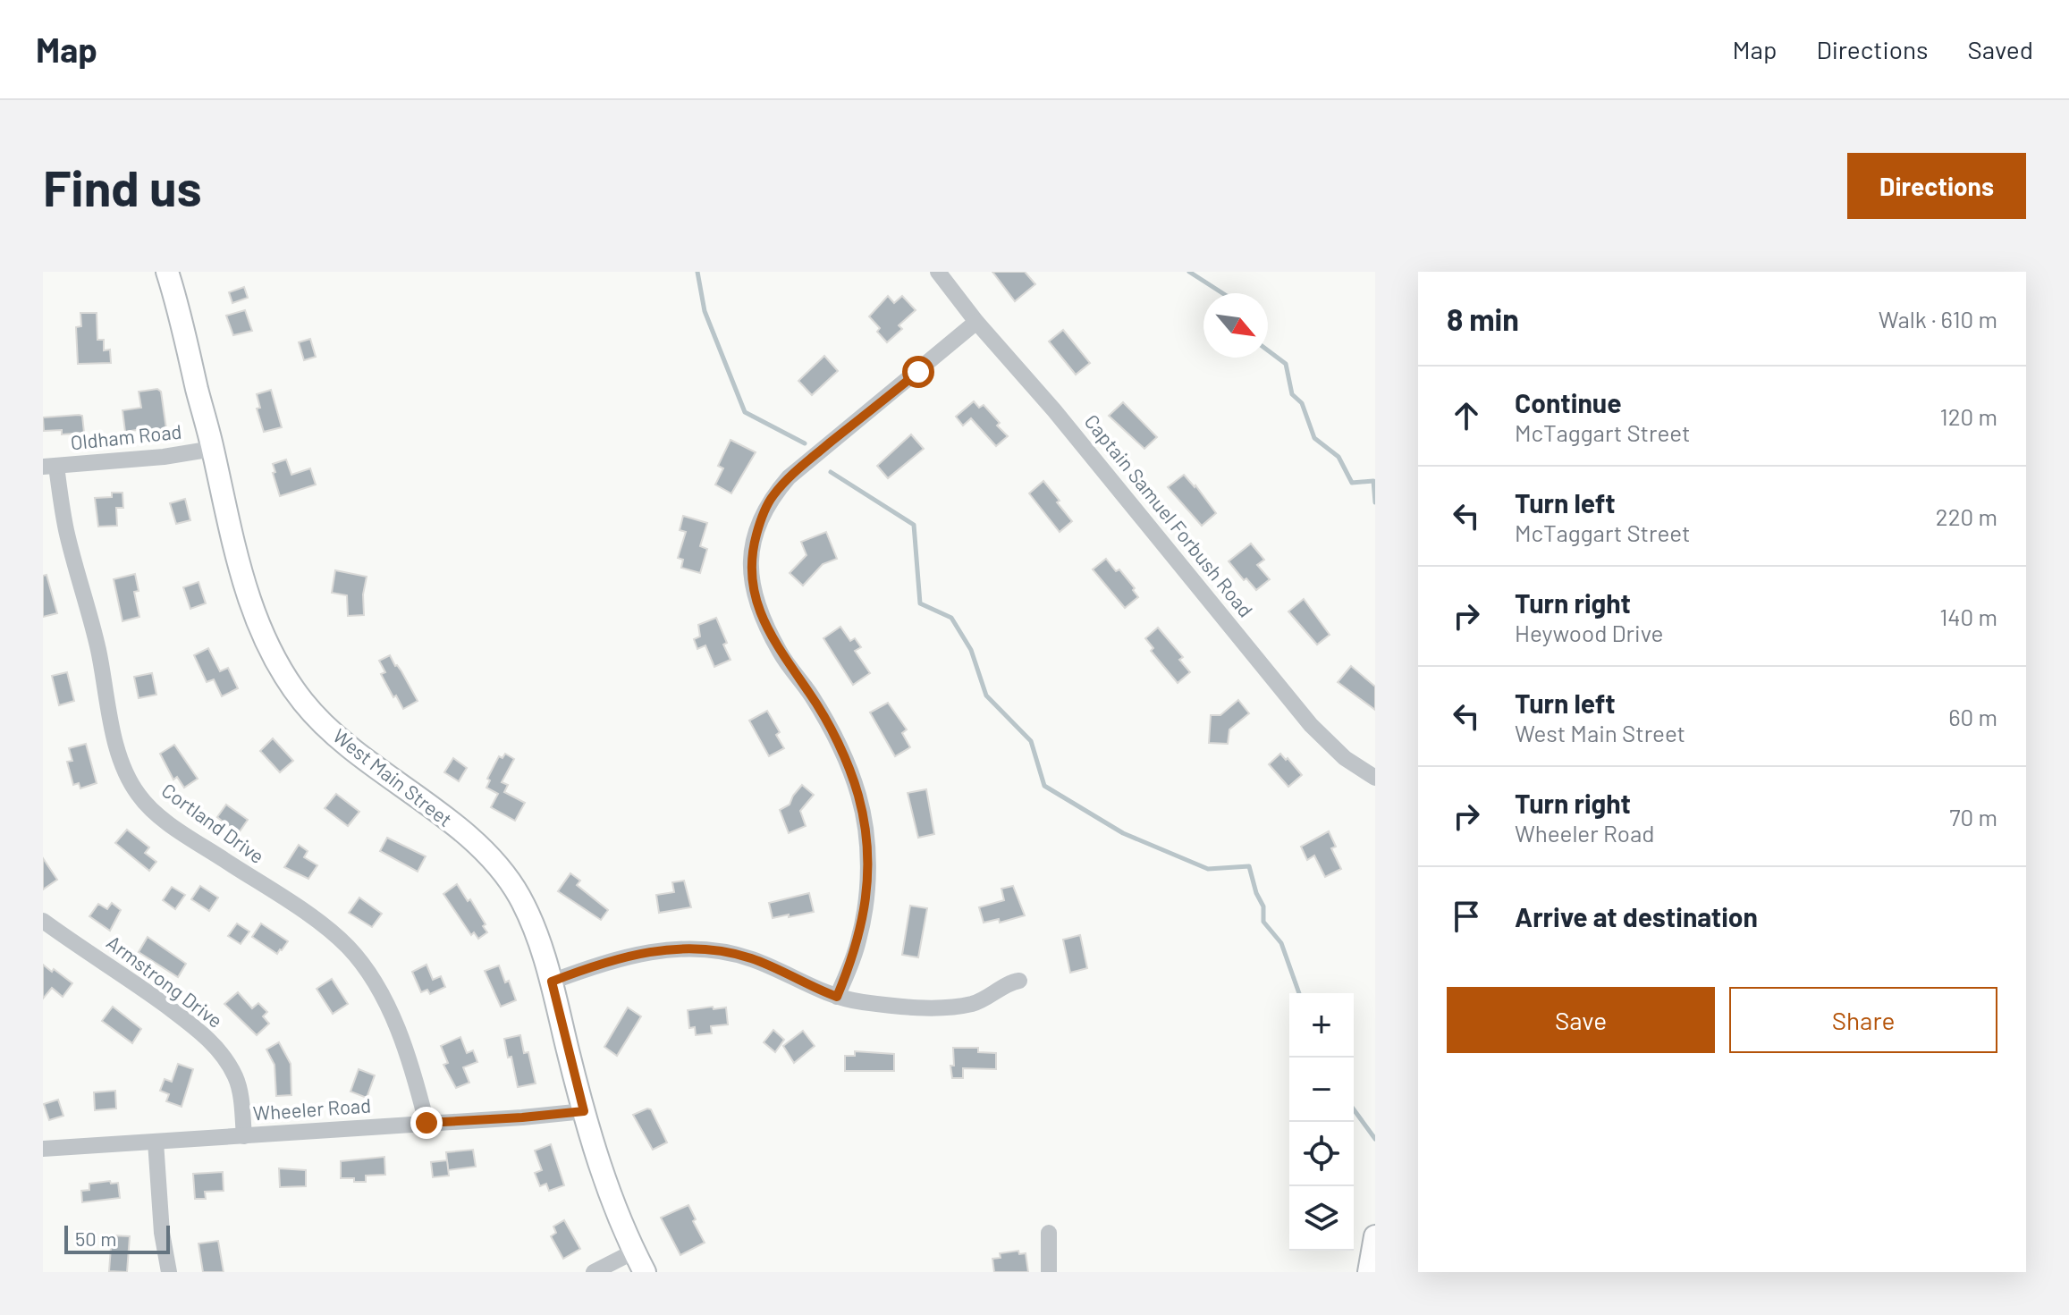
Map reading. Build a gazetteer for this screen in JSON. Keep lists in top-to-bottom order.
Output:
{
  "streets": {
    "street": [
      "Oldham Road",
      "Captain Samuel Forbush Road",
      "West Main Street",
      "Cortland Drive",
      "Armstrong Drive",
      "Wheeler Road"
    ]
  },
  "crossings": [
    ["Oldham Road", "West Main Street"],
    ["Oldham Road", "Cortland Drive"],
    ["West Main Street", "Wheeler Road"],
    ["Cortland Drive", "Wheeler Road"],
    ["Armstrong Drive", "Wheeler Road"]
  ],
  "scale_bar": "50 m",
  "north": "bottom right",
  "page": {
    "header": "Map",
    "nav": ["Map", "Directions", "Saved"],
    "buttons": [
      "Directions",
      ["Save", "Share"]
    ],
    "title": "Find us",
    "heading": ["8 min", "Walk · 610 m"],
    "list": [
      ["Continue", "McTaggart Street", "120 m"],
      ["Turn left", "McTaggart Street", "220 m"],
      ["Turn right", "Heywood Drive", "140 m"],
      ["Turn left", "West Main Street", "60 m"],
      ["Turn right", "Wheeler Road", "70 m"],
      "Arrive at destination"
    ],
    "map_buttons": ["+", "−"],
    "scale": "50 m"
  }
}
